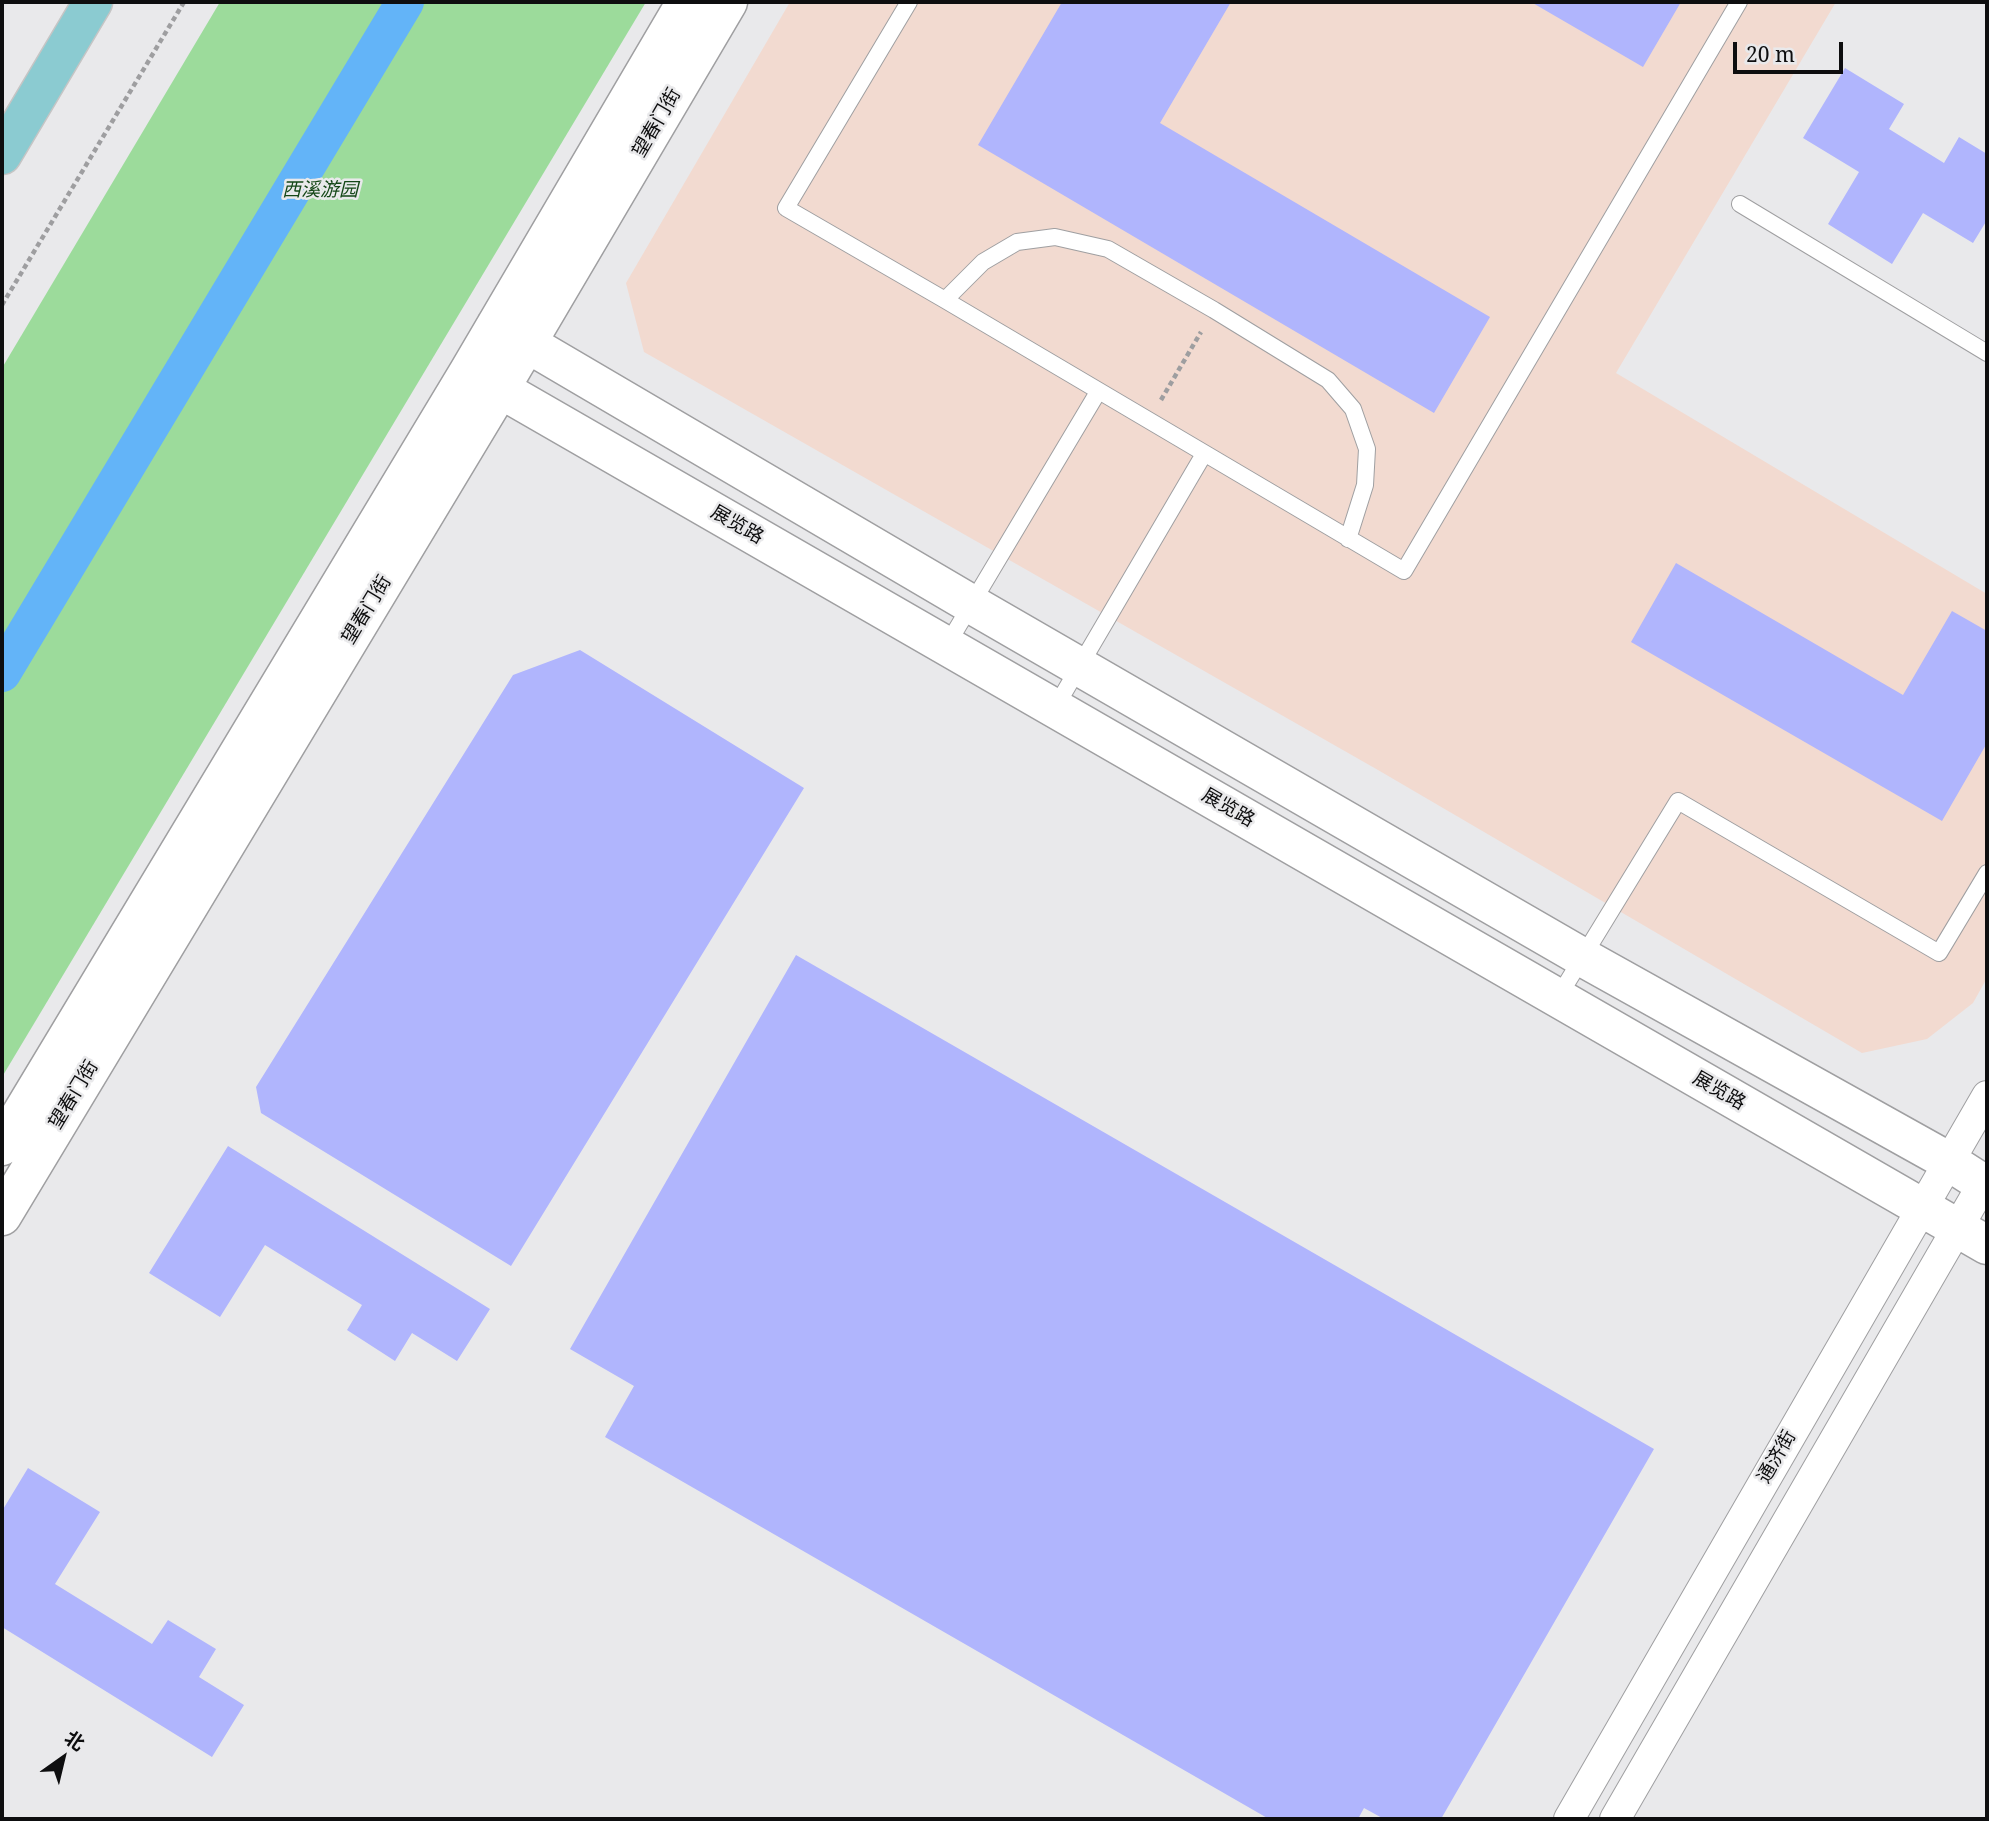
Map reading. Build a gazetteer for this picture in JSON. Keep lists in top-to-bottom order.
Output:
{
  "streets": {
    "street": ["望春门街", "展览路", "通济街"]
  },
  "crossings": [
    ["望春门街", "展览路"],
    ["展览路", "通济街"]
  ],
  "parks": ["西溪游园"],
  "scale_bar": "20 m",
  "north": "top right"
}
